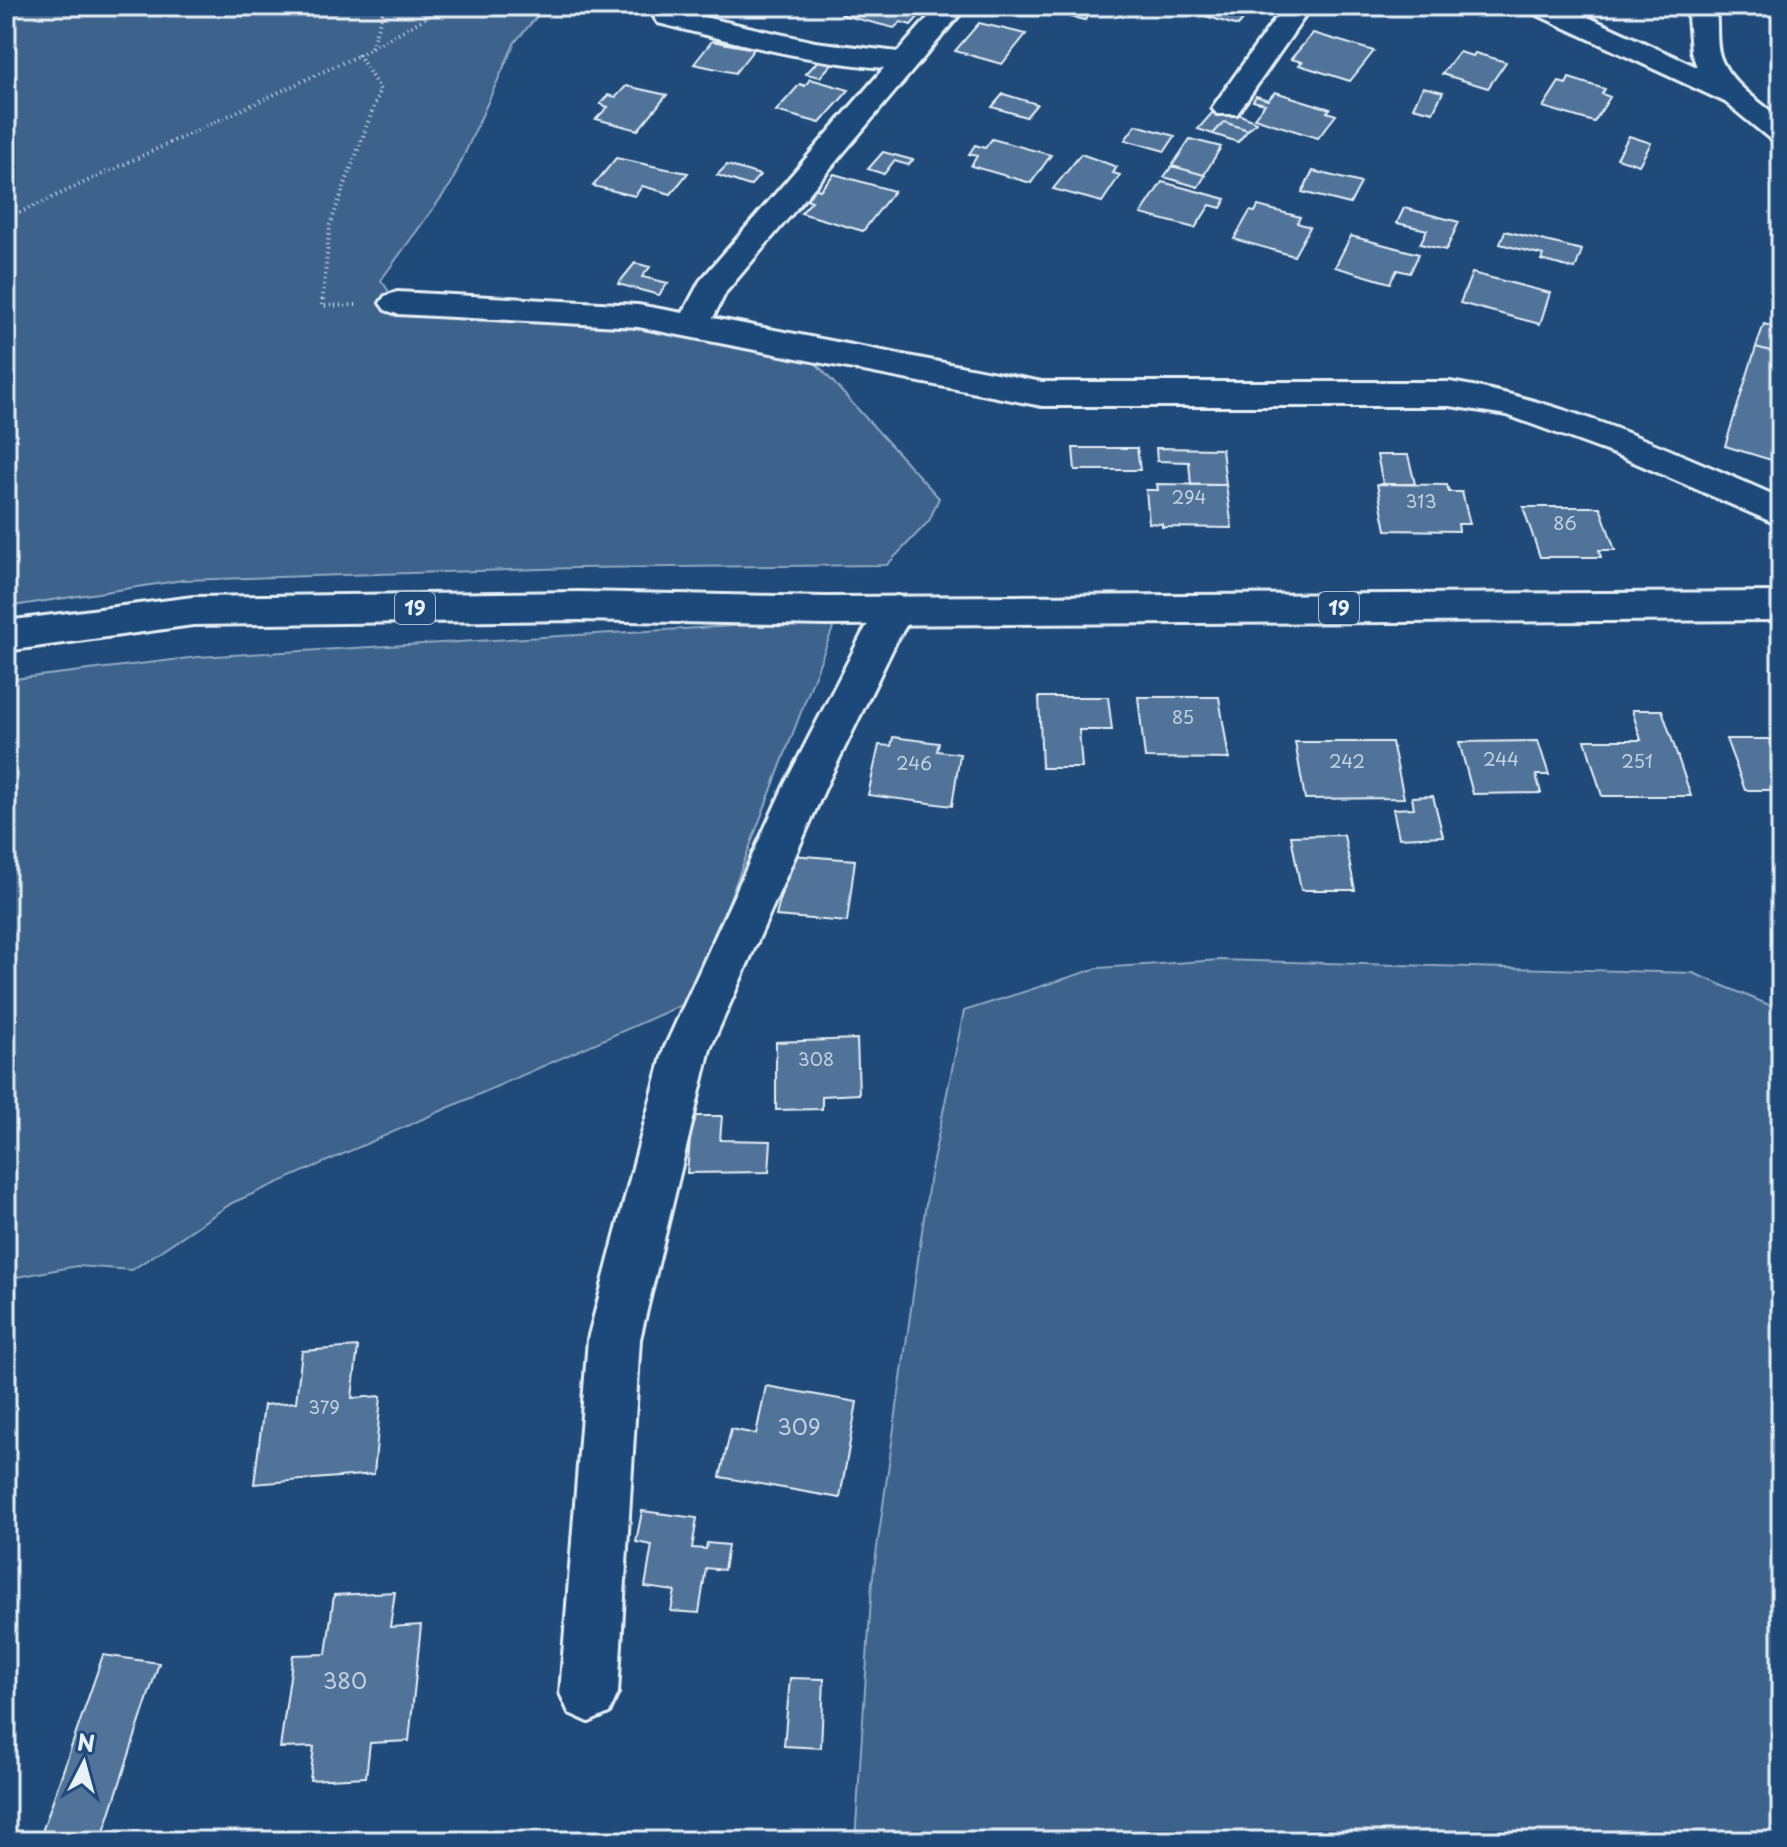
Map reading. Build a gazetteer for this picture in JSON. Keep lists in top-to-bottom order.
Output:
{
  "streets": {
    "street": ["19"]
  },
  "house_numbers": [
    "294",
    "313",
    "86",
    "85",
    "244",
    "242",
    "251",
    "246",
    "308",
    "379",
    "309",
    "380"
  ],
  "north": "top"
}
